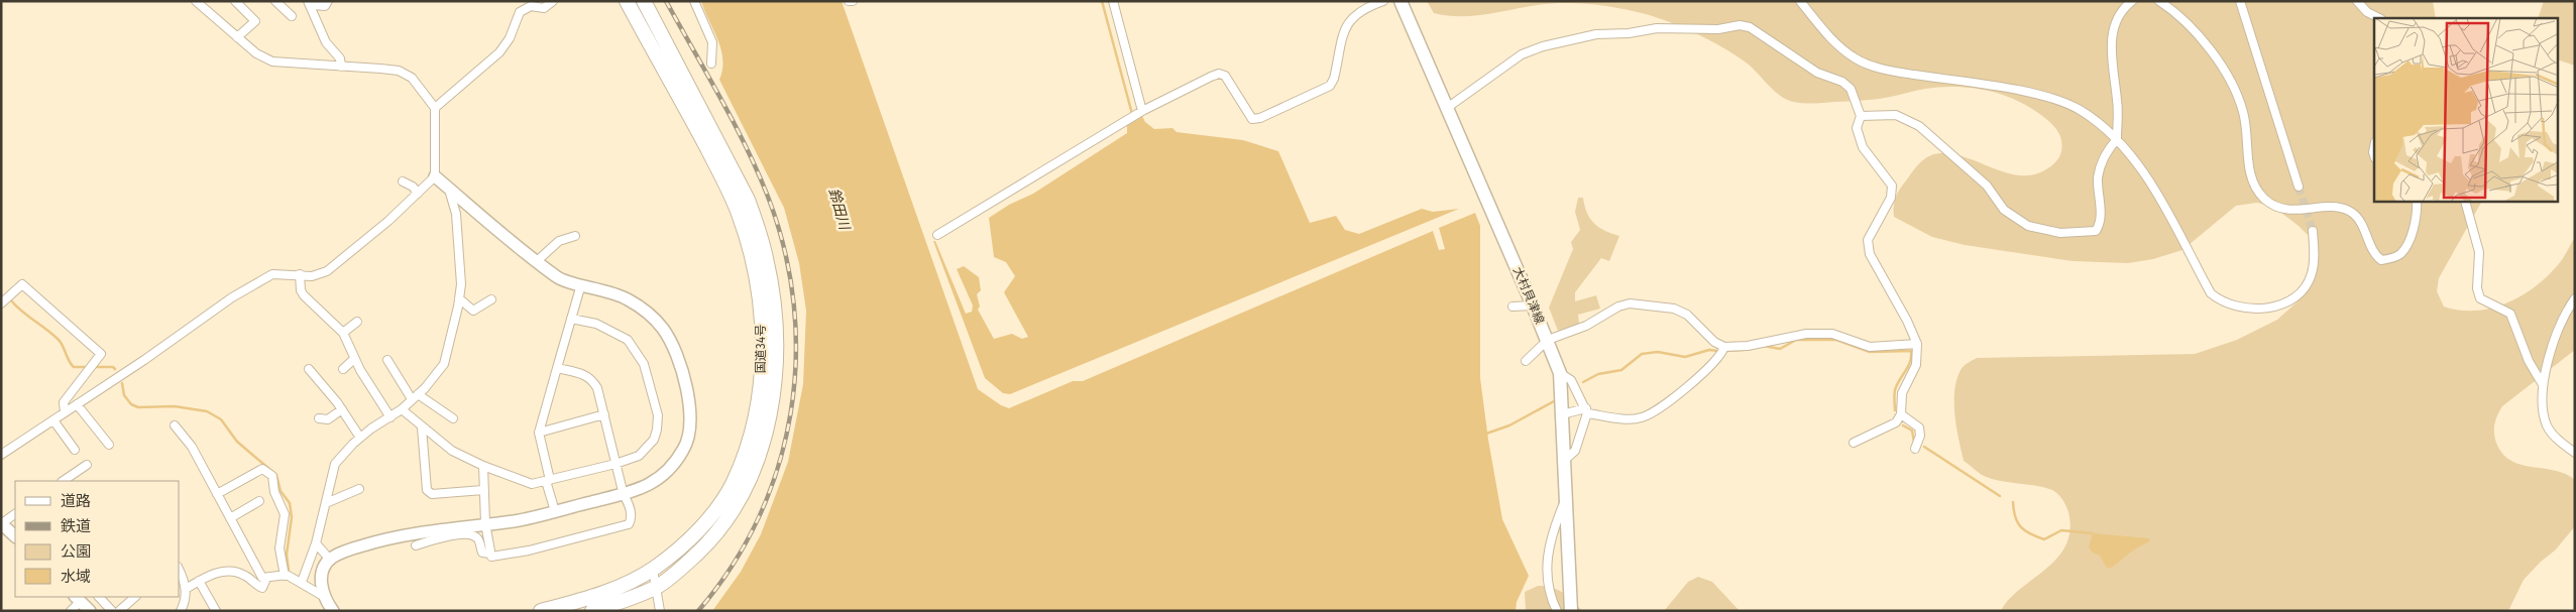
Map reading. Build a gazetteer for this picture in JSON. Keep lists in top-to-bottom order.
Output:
{
  "streets": {
    "highway": ["国道34号"],
    "main road": ["大村貝津線"]
  },
  "water": ["鈴田川"],
  "legend": [
    "道路",
    "鉄道",
    "公園",
    "水域"
  ]
}
